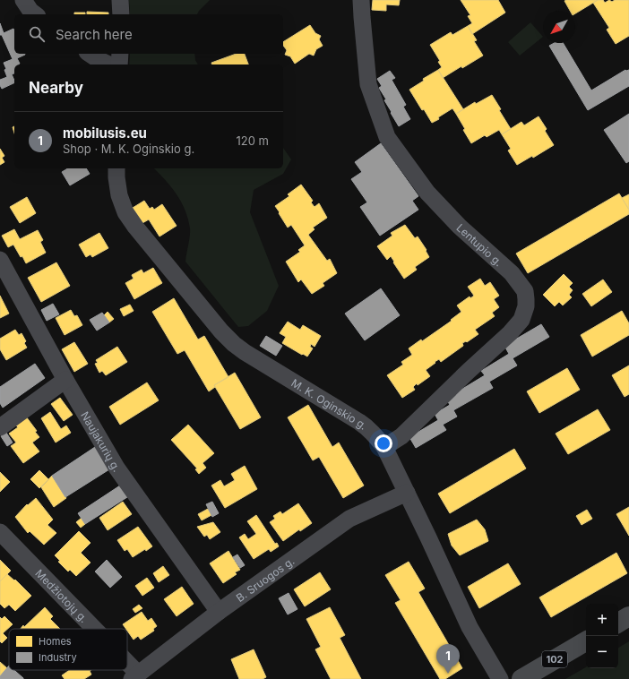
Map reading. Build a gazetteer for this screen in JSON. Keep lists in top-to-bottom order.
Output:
{
  "streets": {
    "main road": ["102"],
    "street": [
      "Lentupio g.",
      "M. K. Oginskio g.",
      "Naujakurių g.",
      "B. Sruogos g.",
      "Medžiotojų g."
    ]
  },
  "crossings": [
    ["Lentupio g.", "M. K. Oginskio g."],
    ["M. K. Oginskio g.", "B. Sruogos g."],
    ["Naujakurių g.", "B. Sruogos g."],
    ["B. Sruogos g.", "Medžiotojų g."]
  ],
  "legend": ["Homes", "Industry"],
  "north": "bottom left",
  "page": {
    "search": "Search here",
    "heading": "Nearby",
    "list": [
      {
        "mark": "1",
        "name": "mobilusis.eu",
        "note": "Shop · M. K. Oginskio g.",
        "value": "120 m"
      }
    ],
    "map_buttons": ["+", "−"],
    "pins": "1"
  }
}
